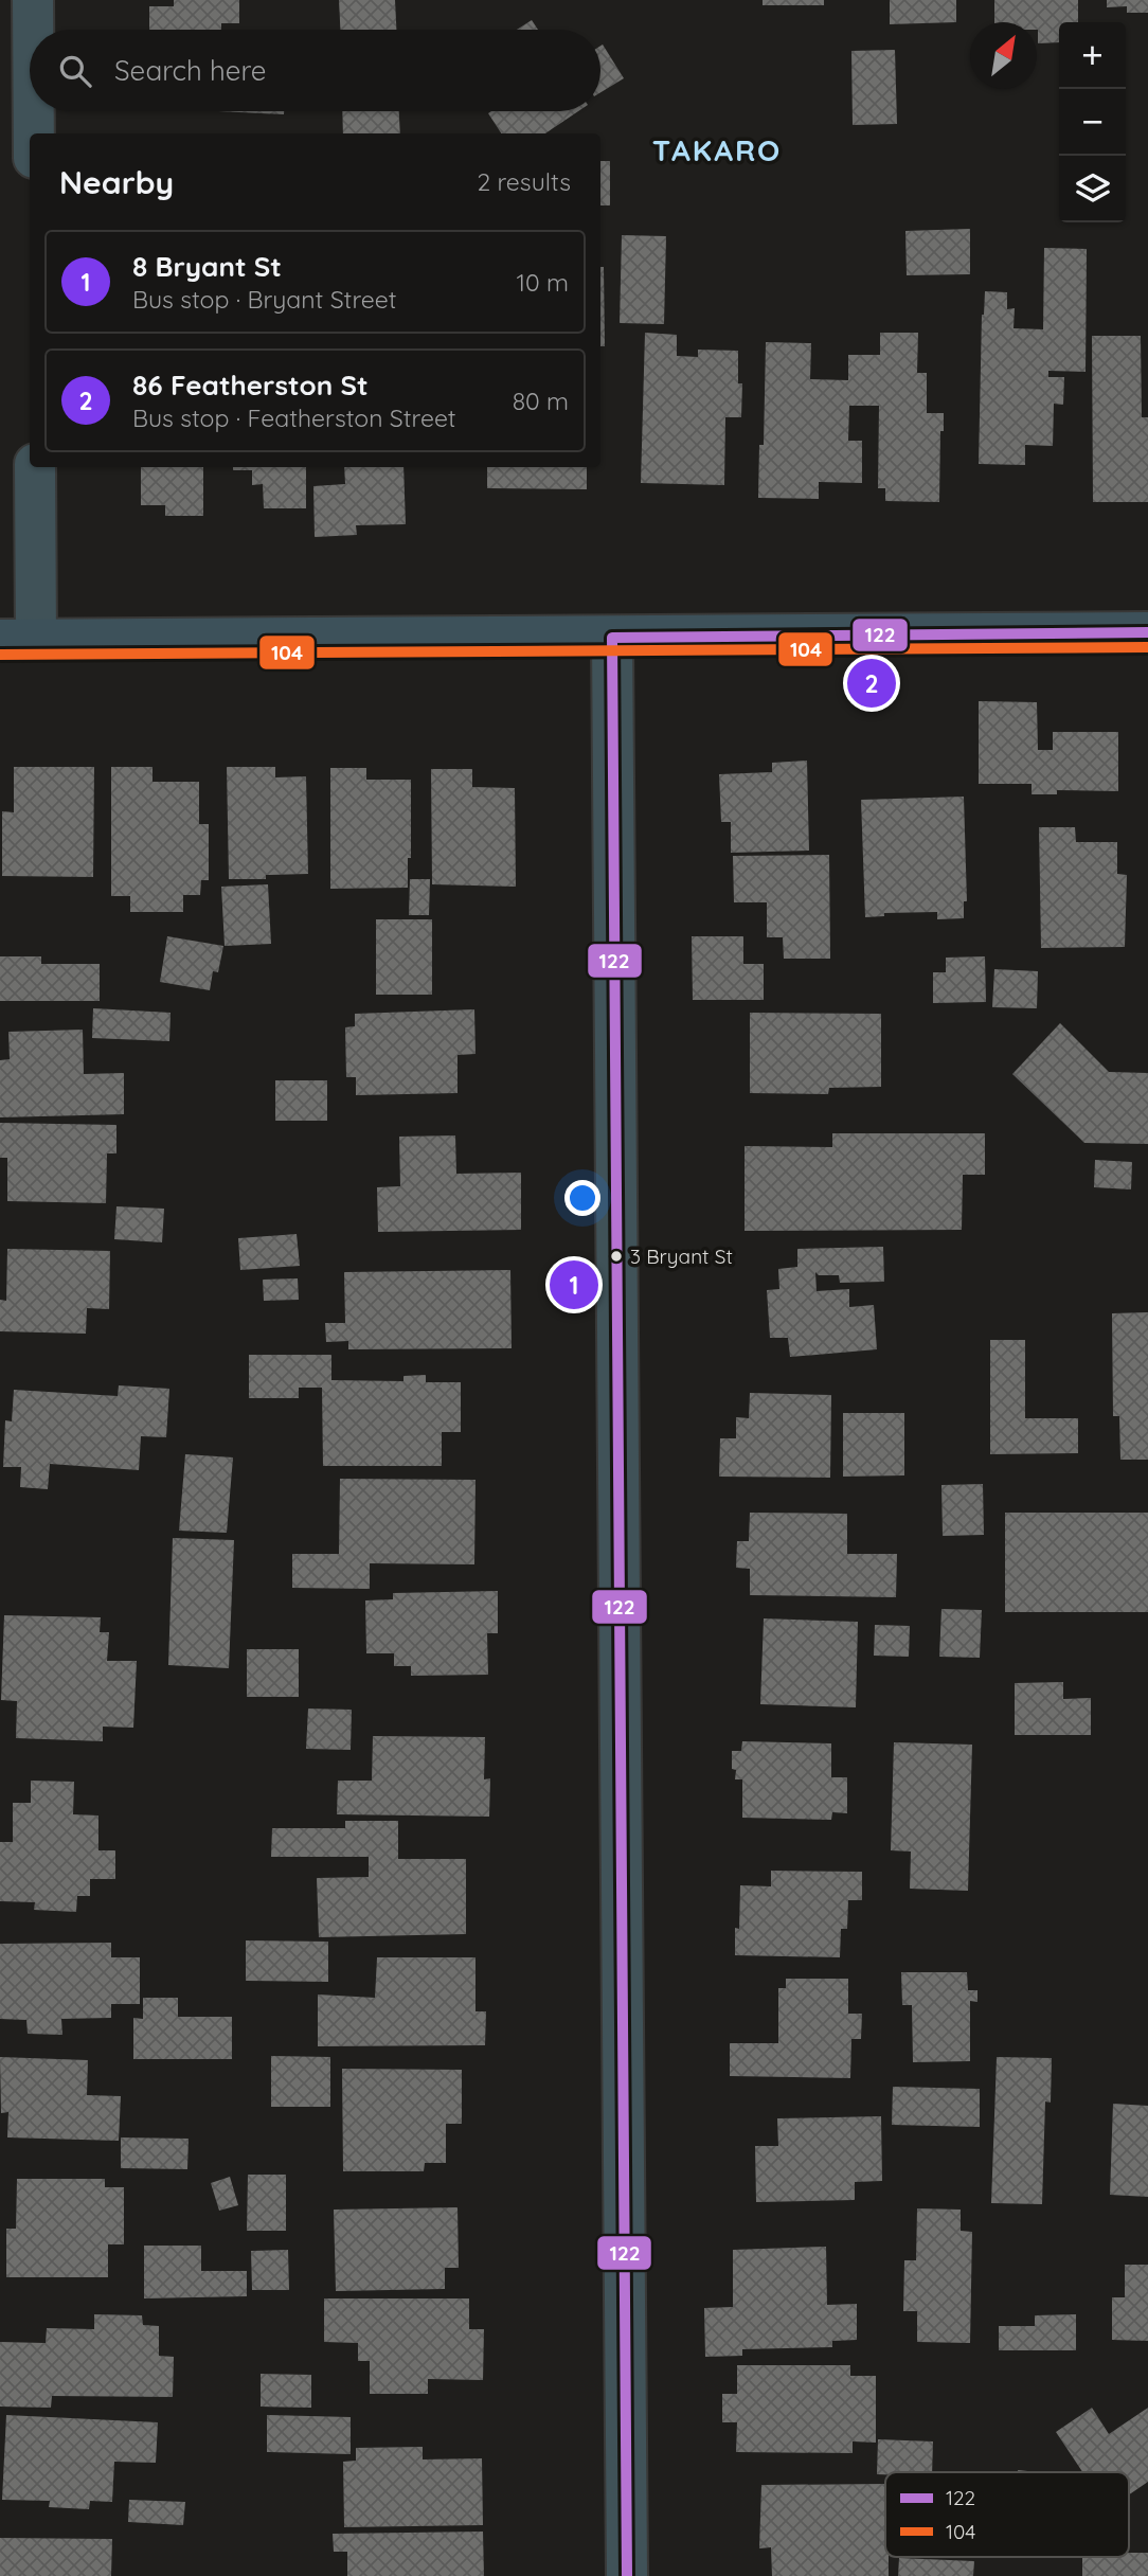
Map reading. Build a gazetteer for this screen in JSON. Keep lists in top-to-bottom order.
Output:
{
  "districts": ["TAKARO"],
  "places": ["3 Bryant St"],
  "lines": ["transit line 122", "transit line 104"],
  "legend": ["122", "104"],
  "north": "top right",
  "page": {
    "map_buttons": ["+", "−"],
    "search": "Search here",
    "heading": ["Nearby", "2 results"],
    "list": [
      {
        "mark": "1",
        "name": "8 Bryant St",
        "note": "Bus stop · Bryant Street",
        "value": "10 m"
      },
      {
        "mark": "2",
        "name": "86 Featherston St",
        "note": "Bus stop · Featherston Street",
        "value": "80 m"
      }
    ],
    "pins": ["2", "1"]
  }
}
